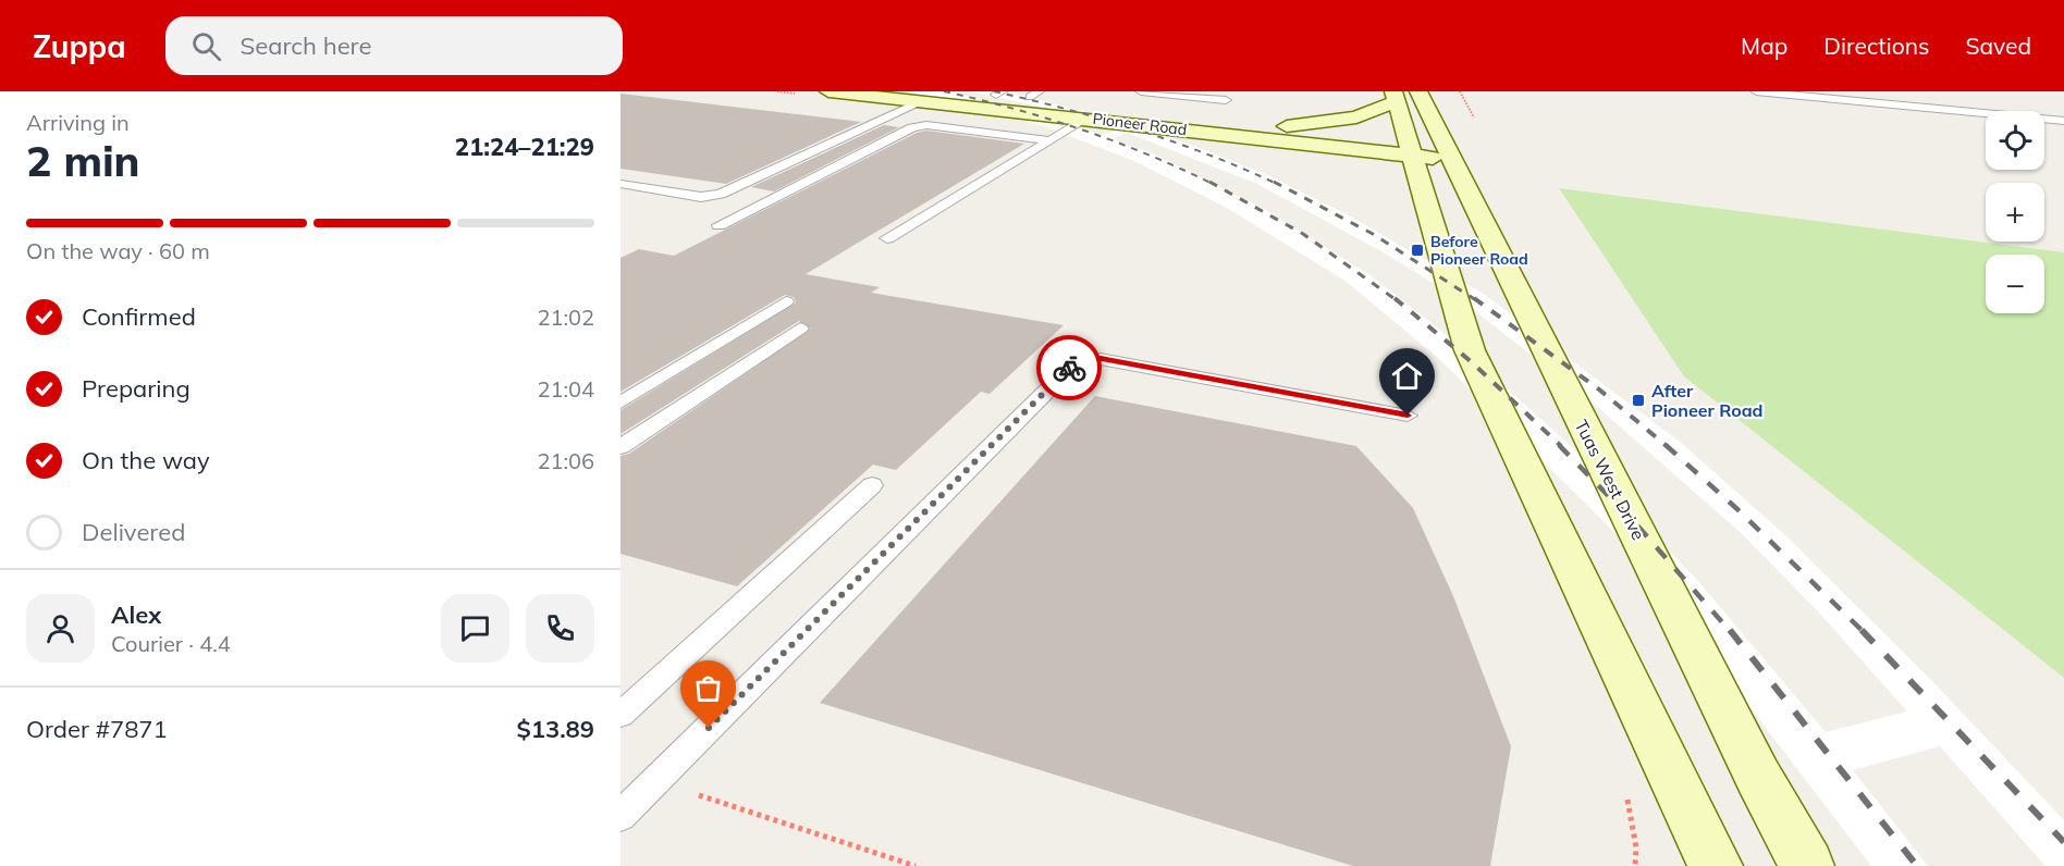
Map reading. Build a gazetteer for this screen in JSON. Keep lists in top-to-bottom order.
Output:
{
  "streets": {
    "main road": ["Pioneer Road", "Tuas West Drive"]
  },
  "crossings": [
    ["Pioneer Road", "Tuas West Drive"]
  ],
  "places": {
    "transit": ["Before Pioneer Road", "After Pioneer Road"]
  },
  "page": {
    "header": "Zuppa",
    "search": "Search here",
    "nav": ["Map", "Directions", "Saved"],
    "heading": ["2 min", "Arriving in", "21:24–21:29"],
    "panel": [
      "Alex",
      "Courier · 4.4",
      "Order #7871",
      "$13.89"
    ],
    "map_buttons": ["+", "−"],
    "bar": "On the way · 60 m",
    "list": [
      ["Confirmed", "21:02"],
      ["Preparing", "21:04"],
      ["On the way", "21:06"],
      "Delivered"
    ]
  }
}
